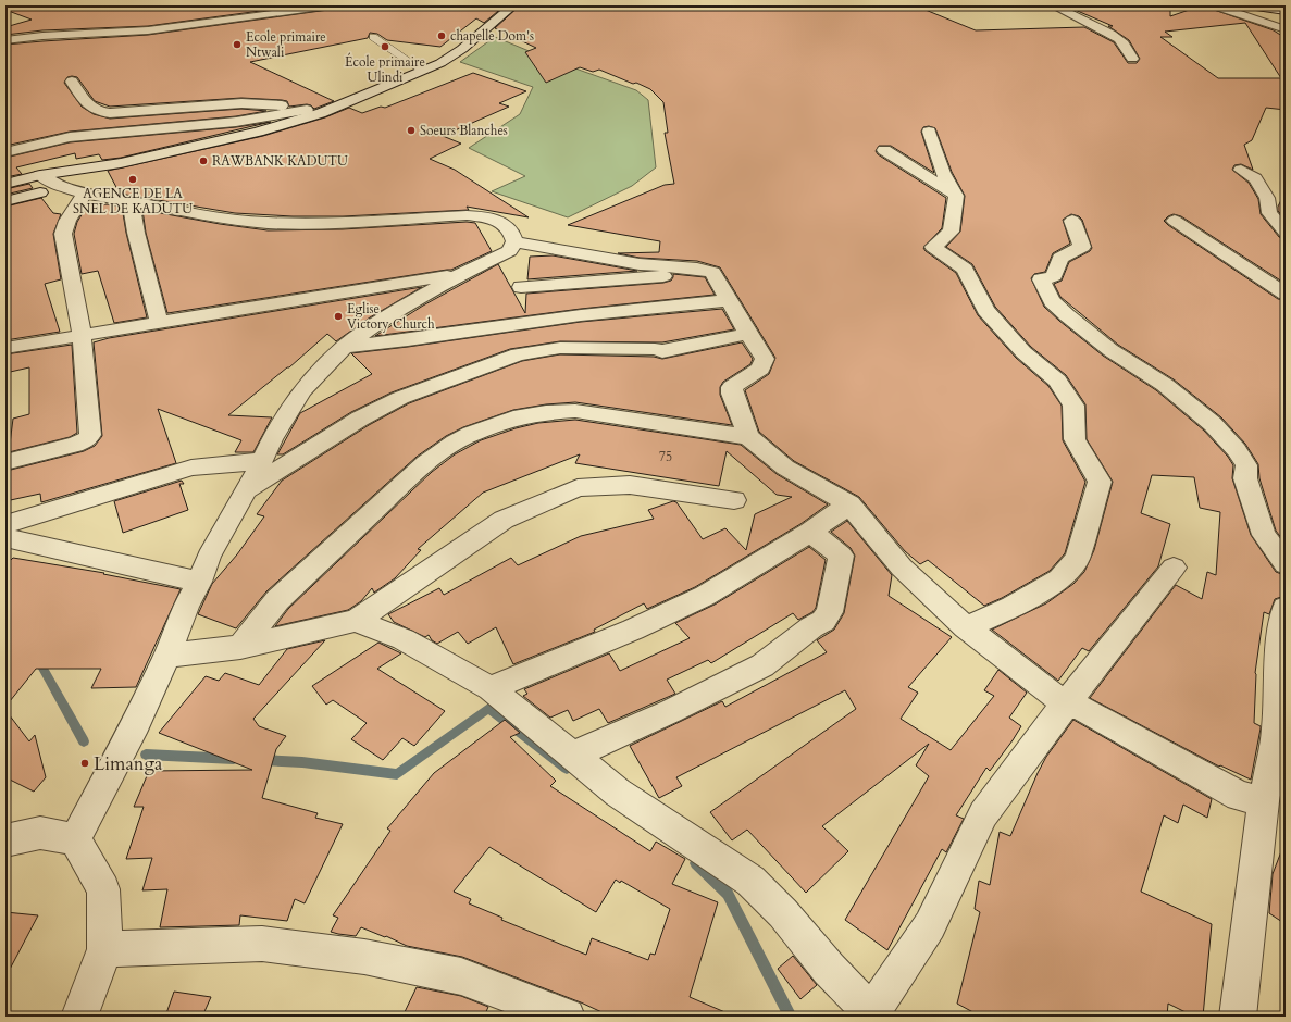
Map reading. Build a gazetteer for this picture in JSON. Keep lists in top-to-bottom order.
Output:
{
  "places": [
    "chapelle Dom's",
    "Ecole primaire Ntwali",
    "École primaire Ulindi",
    "Soeurs Blanches",
    "RAWBANK KADUTU",
    "AGENCE DE LA SNEL DE KADUTU",
    "Eglise Victory Church",
    "Limanga"
  ],
  "house_numbers": ["75"]
}
